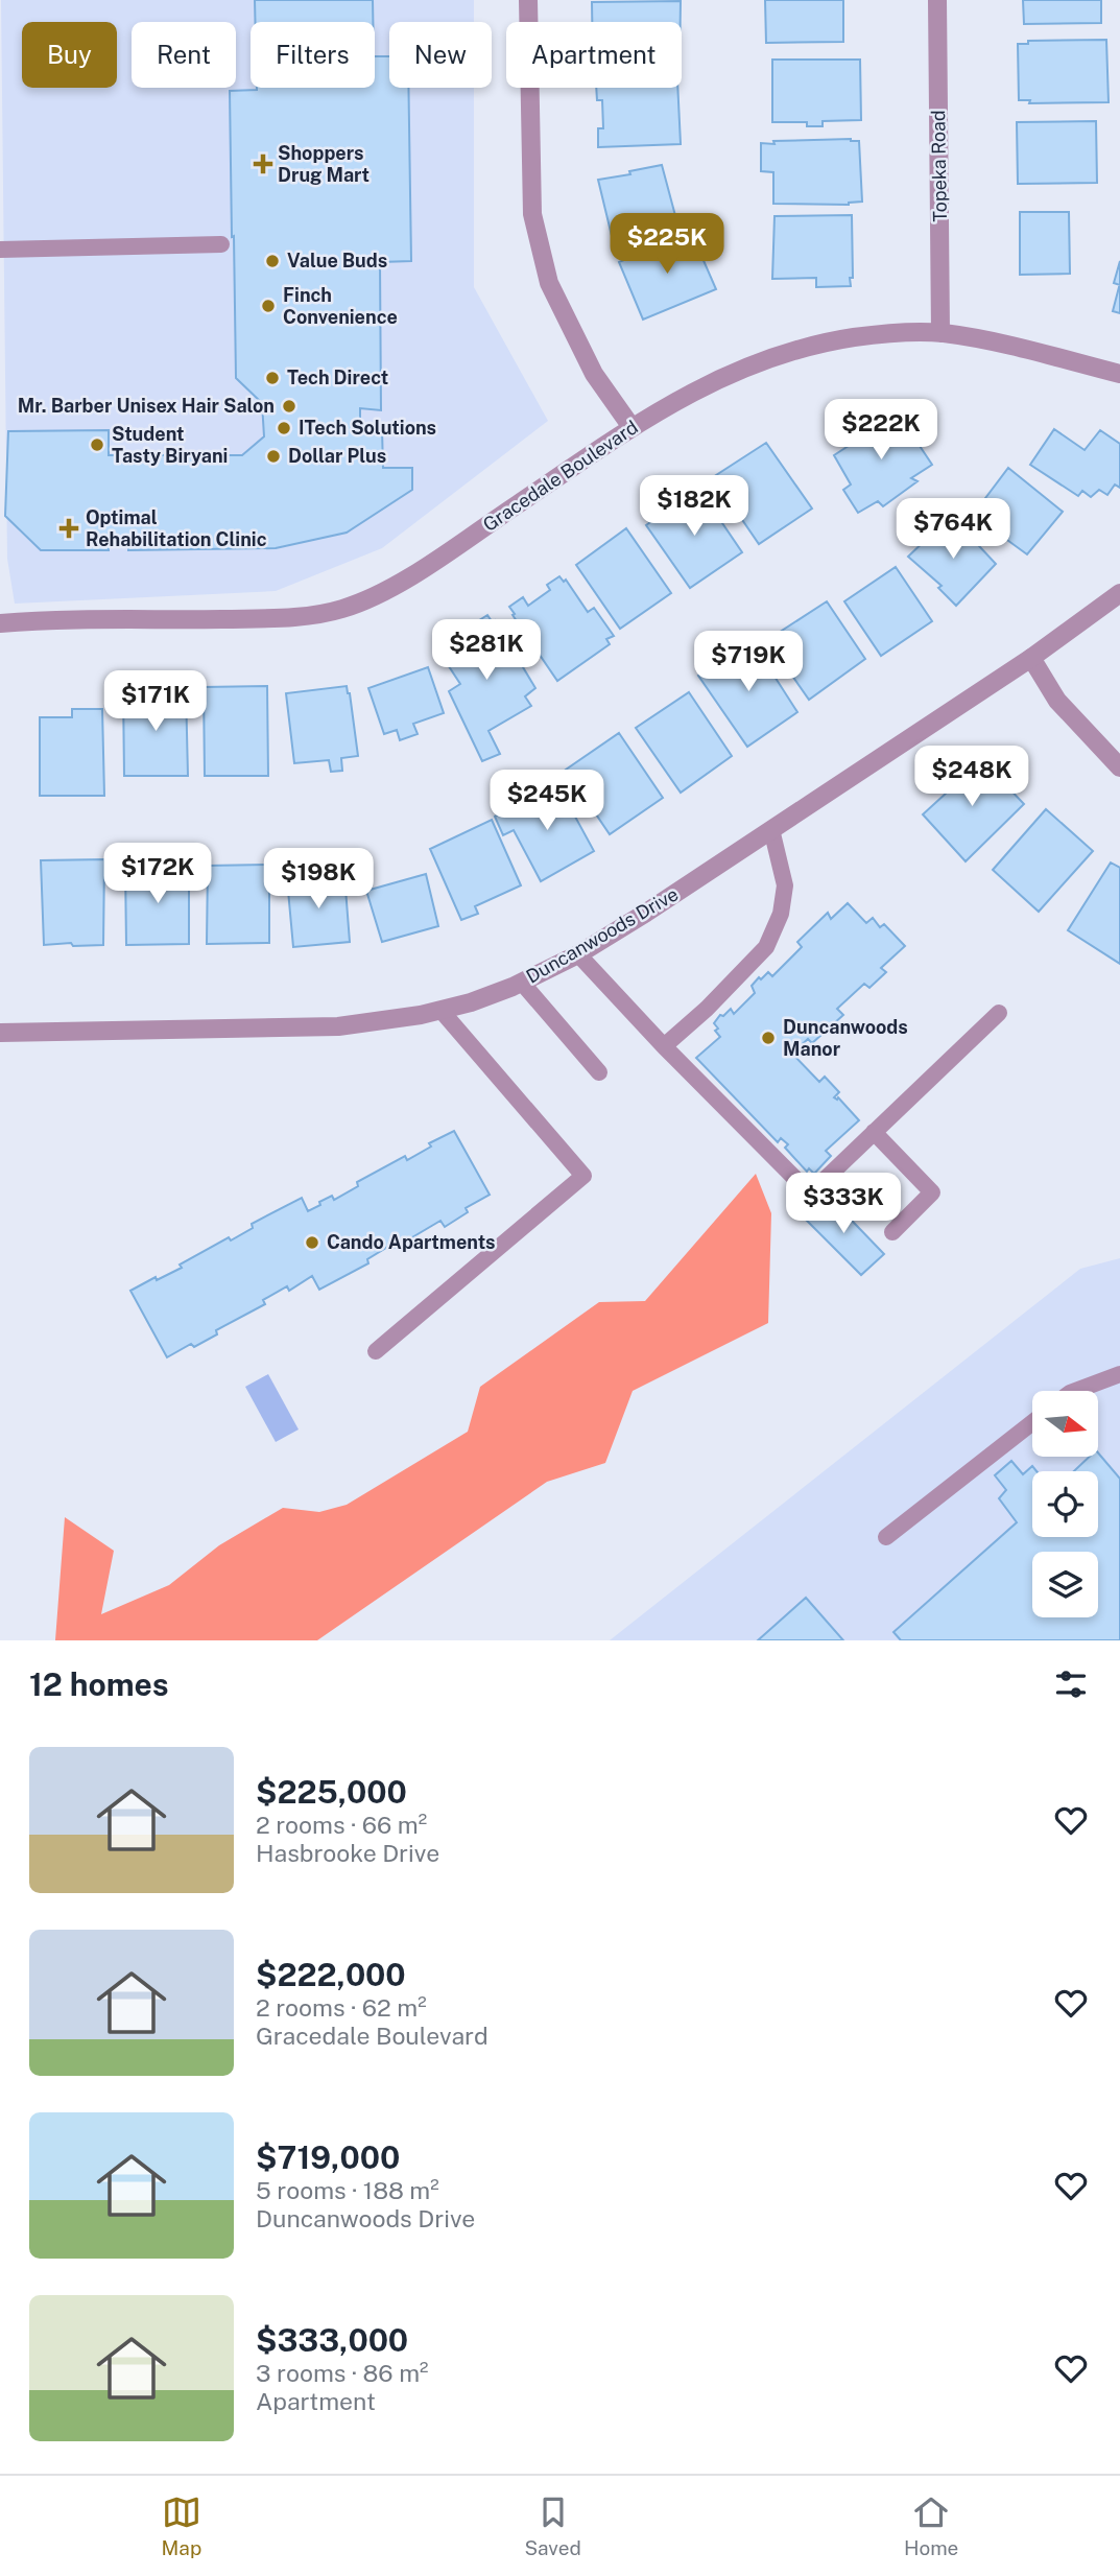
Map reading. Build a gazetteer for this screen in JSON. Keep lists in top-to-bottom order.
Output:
{
  "streets": {
    "street": ["Topeka Road", "Gracedale Boulevard", "Duncanwoods Drive"]
  },
  "crossings": [
    ["Topeka Road", "Gracedale Boulevard"]
  ],
  "places": {
    "health": ["Shoppers Drug Mart", "Optimal Rehabilitation Clinic"],
    "other": [
      "Value Buds",
      "Finch Convenience",
      "Tech Direct",
      "Mr. Barber Unisex Hair Salon",
      "ITech Solutions",
      "Student Tasty Biryani",
      "Dollar Plus",
      "Duncanwoods Manor",
      "Cando Apartments"
    ]
  },
  "north": "right",
  "page": {
    "chip": [
      "Buy",
      "Rent",
      "Filters",
      "New",
      "Apartment"
    ],
    "price": [
      "$225K",
      "$222K",
      "$182K",
      "$764K",
      "$281K",
      "$719K",
      "$171K",
      "$248K",
      "$245K",
      "$172K",
      "$198K",
      "$333K"
    ],
    "heading": "12 homes",
    "list": [
      {
        "name": "$225,000",
        "note": "2 rooms · 66 m² · Hasbrooke Drive"
      },
      {
        "name": "$222,000",
        "note": "2 rooms · 62 m² · Gracedale Boulevard"
      },
      {
        "name": "$719,000",
        "note": "5 rooms · 188 m² · Duncanwoods Drive"
      },
      {
        "name": "$333,000",
        "note": "3 rooms · 86 m² · Apartment"
      }
    ],
    "tabs": ["Map", "Saved", "Home"]
  }
}
